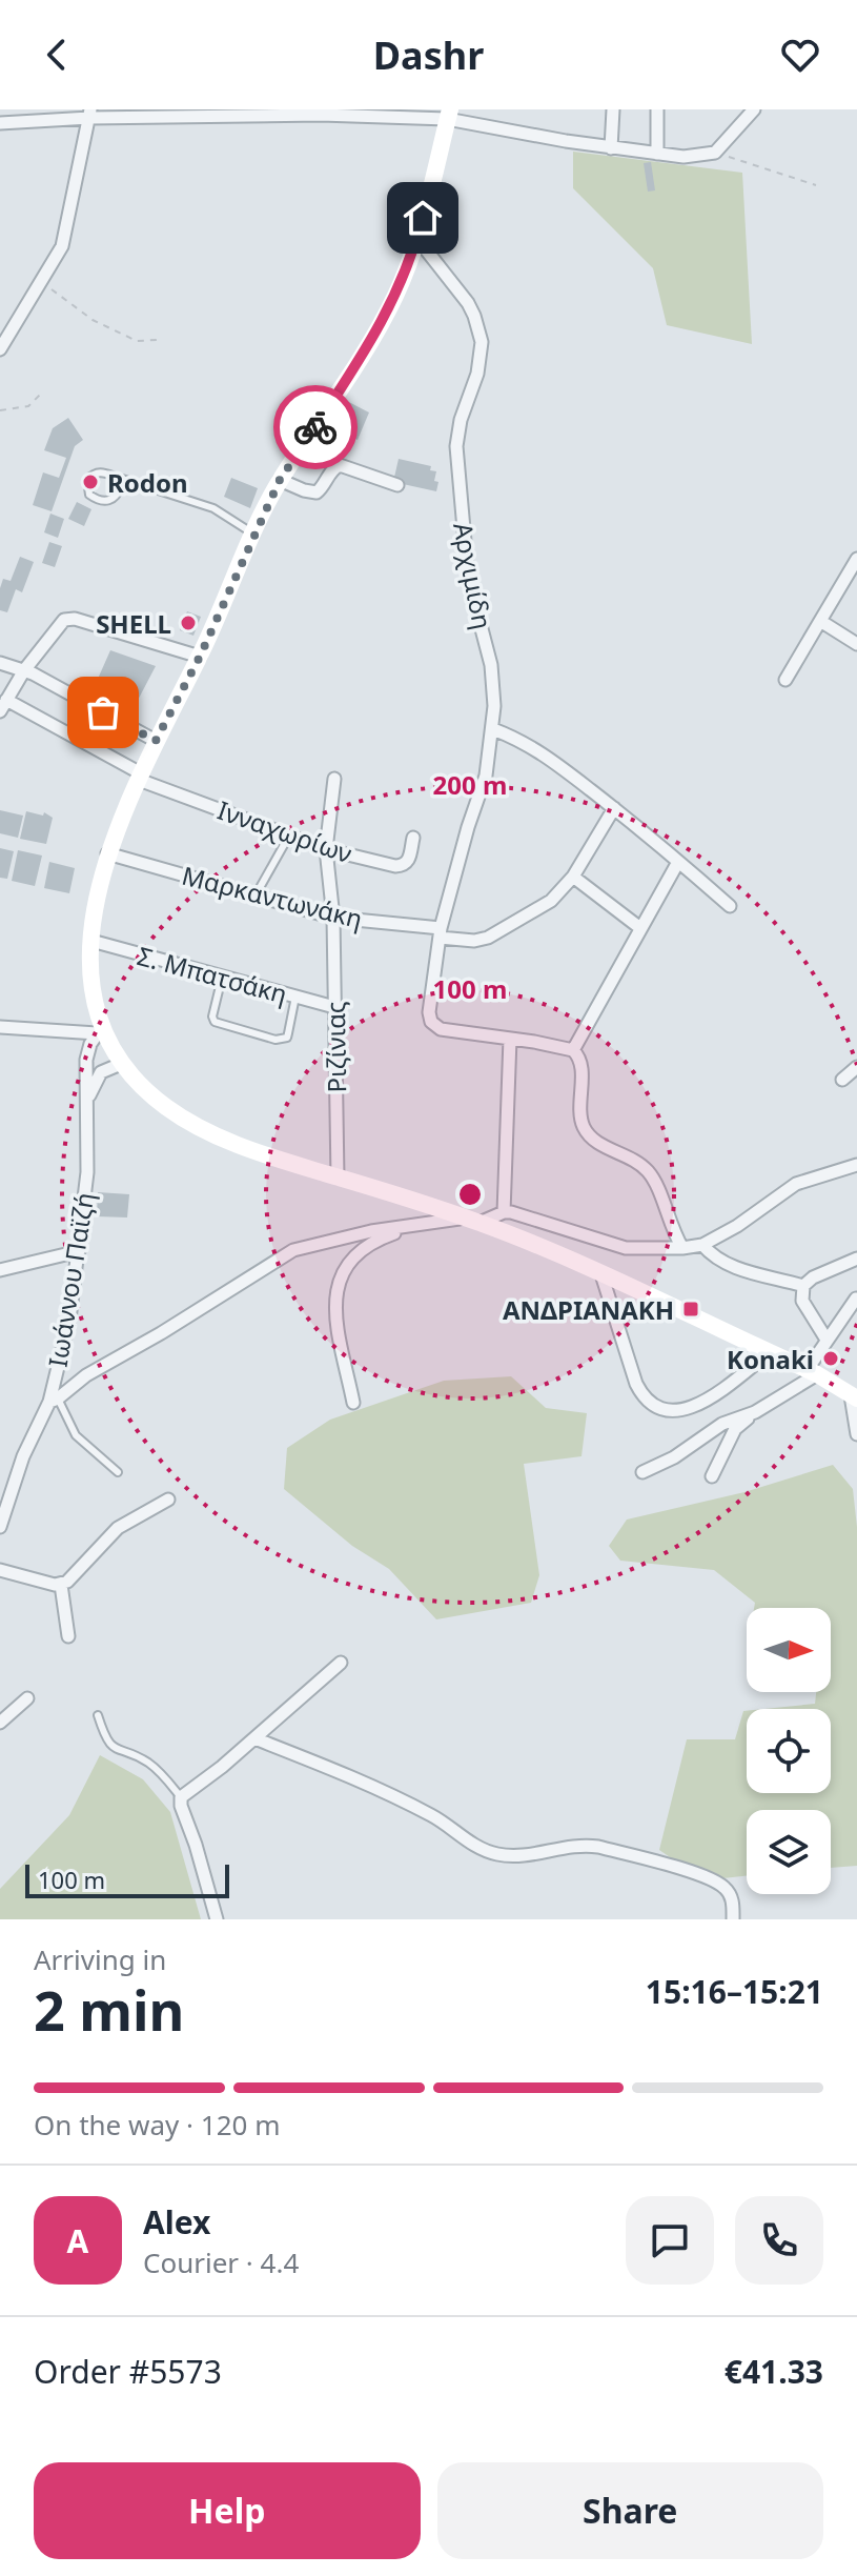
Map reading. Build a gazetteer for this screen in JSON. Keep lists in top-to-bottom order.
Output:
{
  "streets": {
    "street": [
      "Αρχιμίδη",
      "Ινναχωρίων",
      "Μαρκαντωνάκη",
      "Σ. Μπατσάκη",
      "Ριζίνιας",
      "Ιωάννου Παϊζή"
    ]
  },
  "crossings": [
    ["Αρχιμίδη", "Μαρκαντωνάκη"],
    ["Ινναχωρίων", "Ριζίνιας"],
    ["Μαρκαντωνάκη", "Ριζίνιας"],
    ["Σ. Μπατσάκη", "Ριζίνιας"]
  ],
  "places": {
    "other": ["Rodon", "SHELL", "Konaki"],
    "transit": ["ΑΝΔΡΙΑΝΑΚΗ"]
  },
  "scale_bar": "100 m",
  "north": "right",
  "page": {
    "header": "Dashr",
    "scale": "100 m",
    "heading": ["2 min", "Arriving in", "15:16–15:21"],
    "panel": [
      "Alex",
      "Courier · 4.4",
      "Order #5573",
      "€41.33"
    ],
    "bar": "On the way · 120 m",
    "round": "A",
    "buttons": ["Help", "Share"]
  },
  "rings": ["200 m", "100 m"]
}
